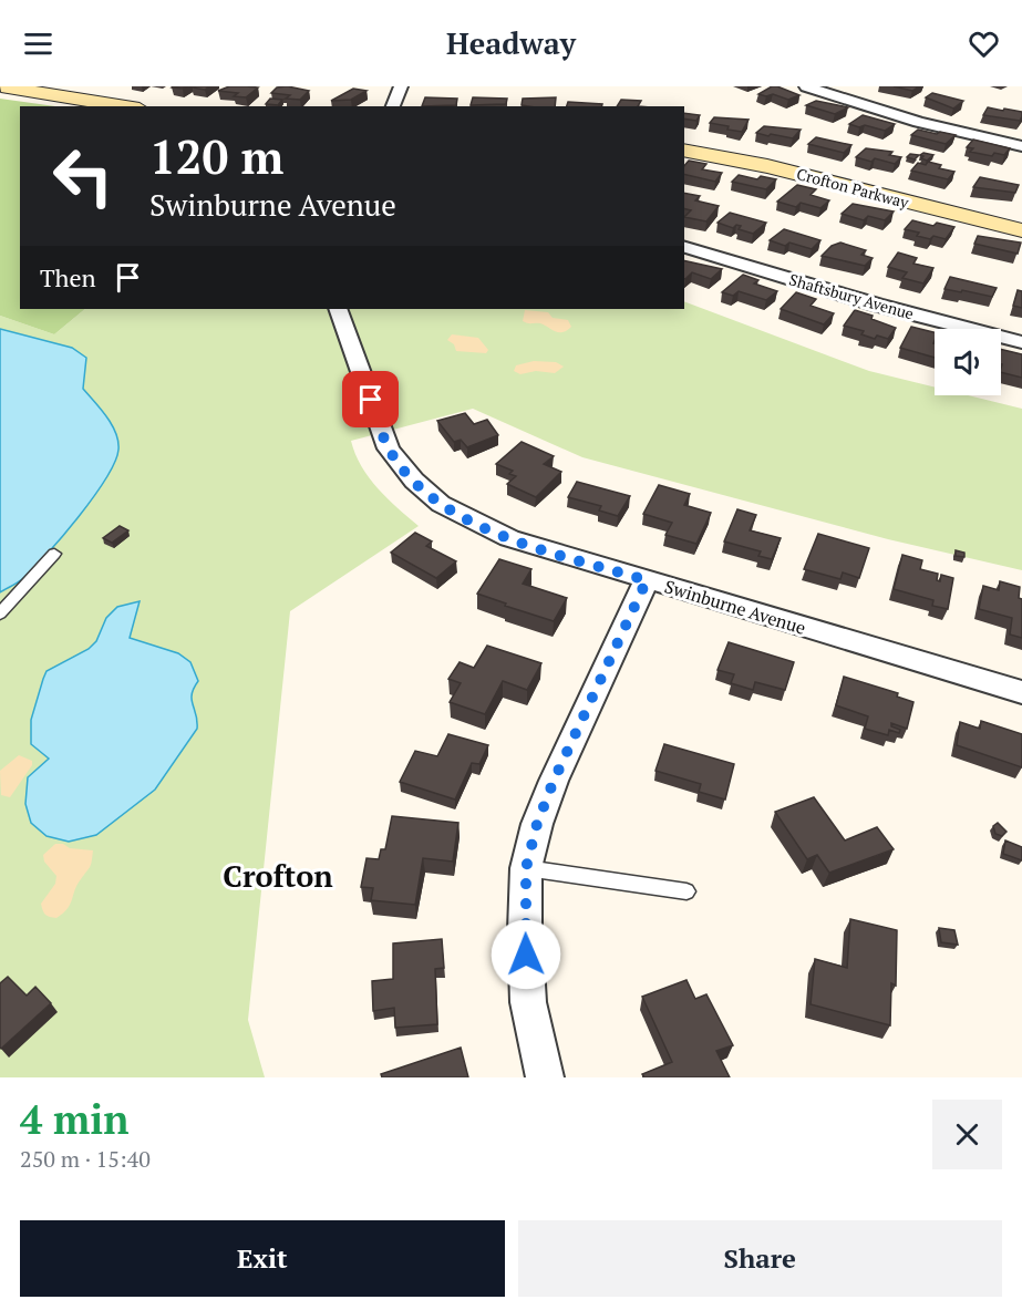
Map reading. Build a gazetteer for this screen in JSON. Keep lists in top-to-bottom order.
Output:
{
  "streets": {
    "street": ["Crofton Parkway", "Shaftsbury Avenue", "Swinburne Avenue"]
  },
  "districts": ["Crofton"],
  "page": {
    "header": "Headway",
    "turn": ["120 m", "Swinburne Avenue"],
    "then": "Then",
    "heading": ["4 min", "250 m · 15:40"],
    "buttons": ["Exit", "Share"]
  }
}
